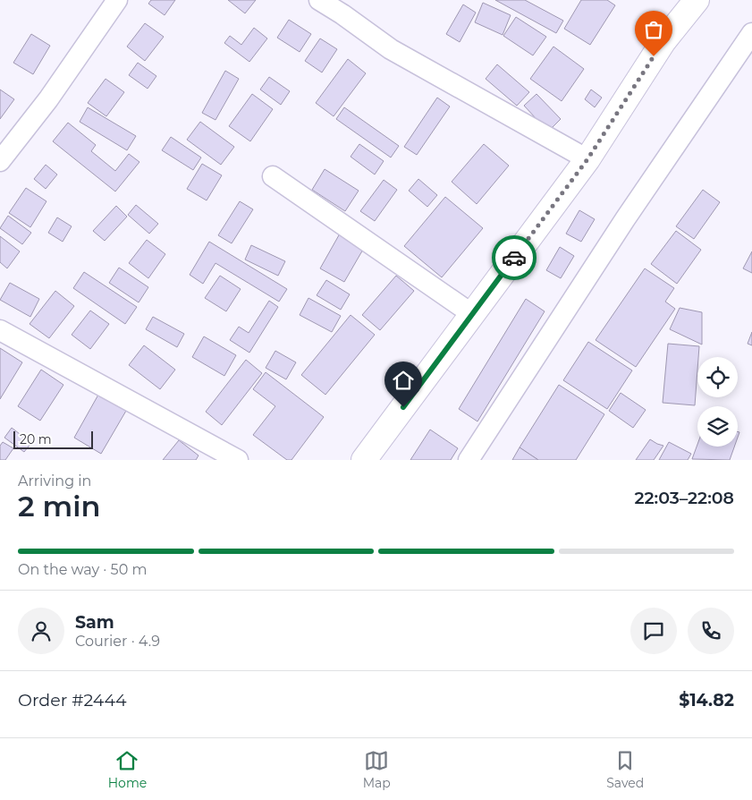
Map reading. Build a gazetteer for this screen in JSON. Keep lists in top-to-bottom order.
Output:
{
  "scale_bar": "20 m",
  "page": {
    "scale": "20 m",
    "heading": ["2 min", "Arriving in", "22:03–22:08"],
    "panel": [
      "Sam",
      "Courier · 4.9",
      "Order #2444",
      "$14.82"
    ],
    "bar": "On the way · 50 m",
    "tabs": ["Home", "Map", "Saved"]
  }
}
